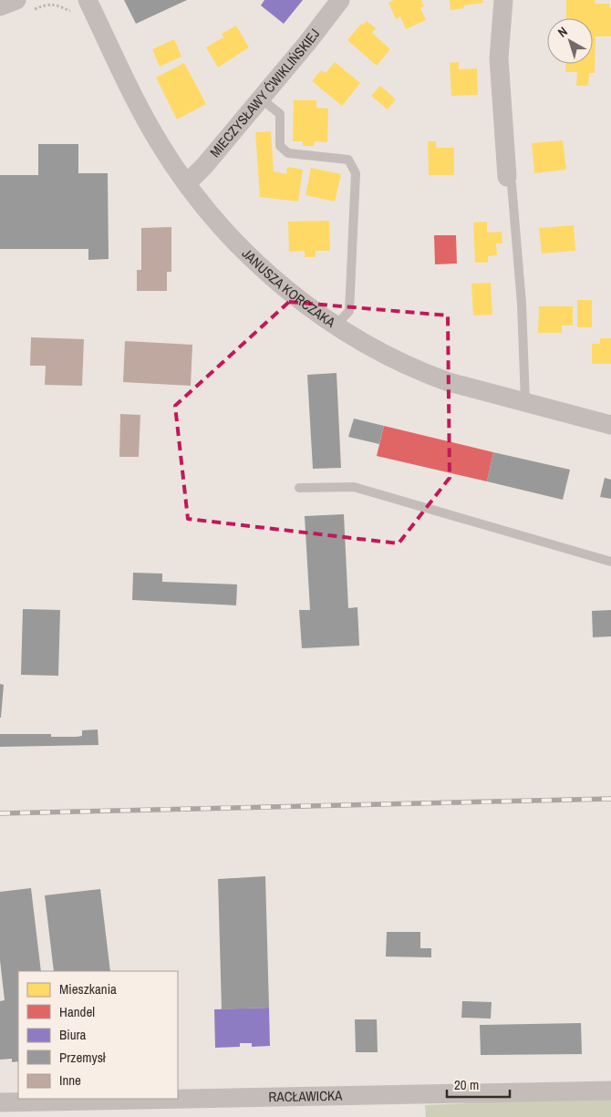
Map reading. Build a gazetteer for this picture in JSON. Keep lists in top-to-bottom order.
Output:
{
  "streets": {
    "street": ["MIECZYSŁAWY ĆWIKLIŃSKIEJ", "JANUSZA KORCZAKA", "RACŁAWICKA"]
  },
  "crossings": [
    ["MIECZYSŁAWY ĆWIKLIŃSKIEJ", "JANUSZA KORCZAKA"]
  ],
  "legend": [
    "Mieszkania",
    "Handel",
    "Biura",
    "Przemysł",
    "Inne"
  ],
  "scale_bar": "20 m",
  "north": "top left"
}
